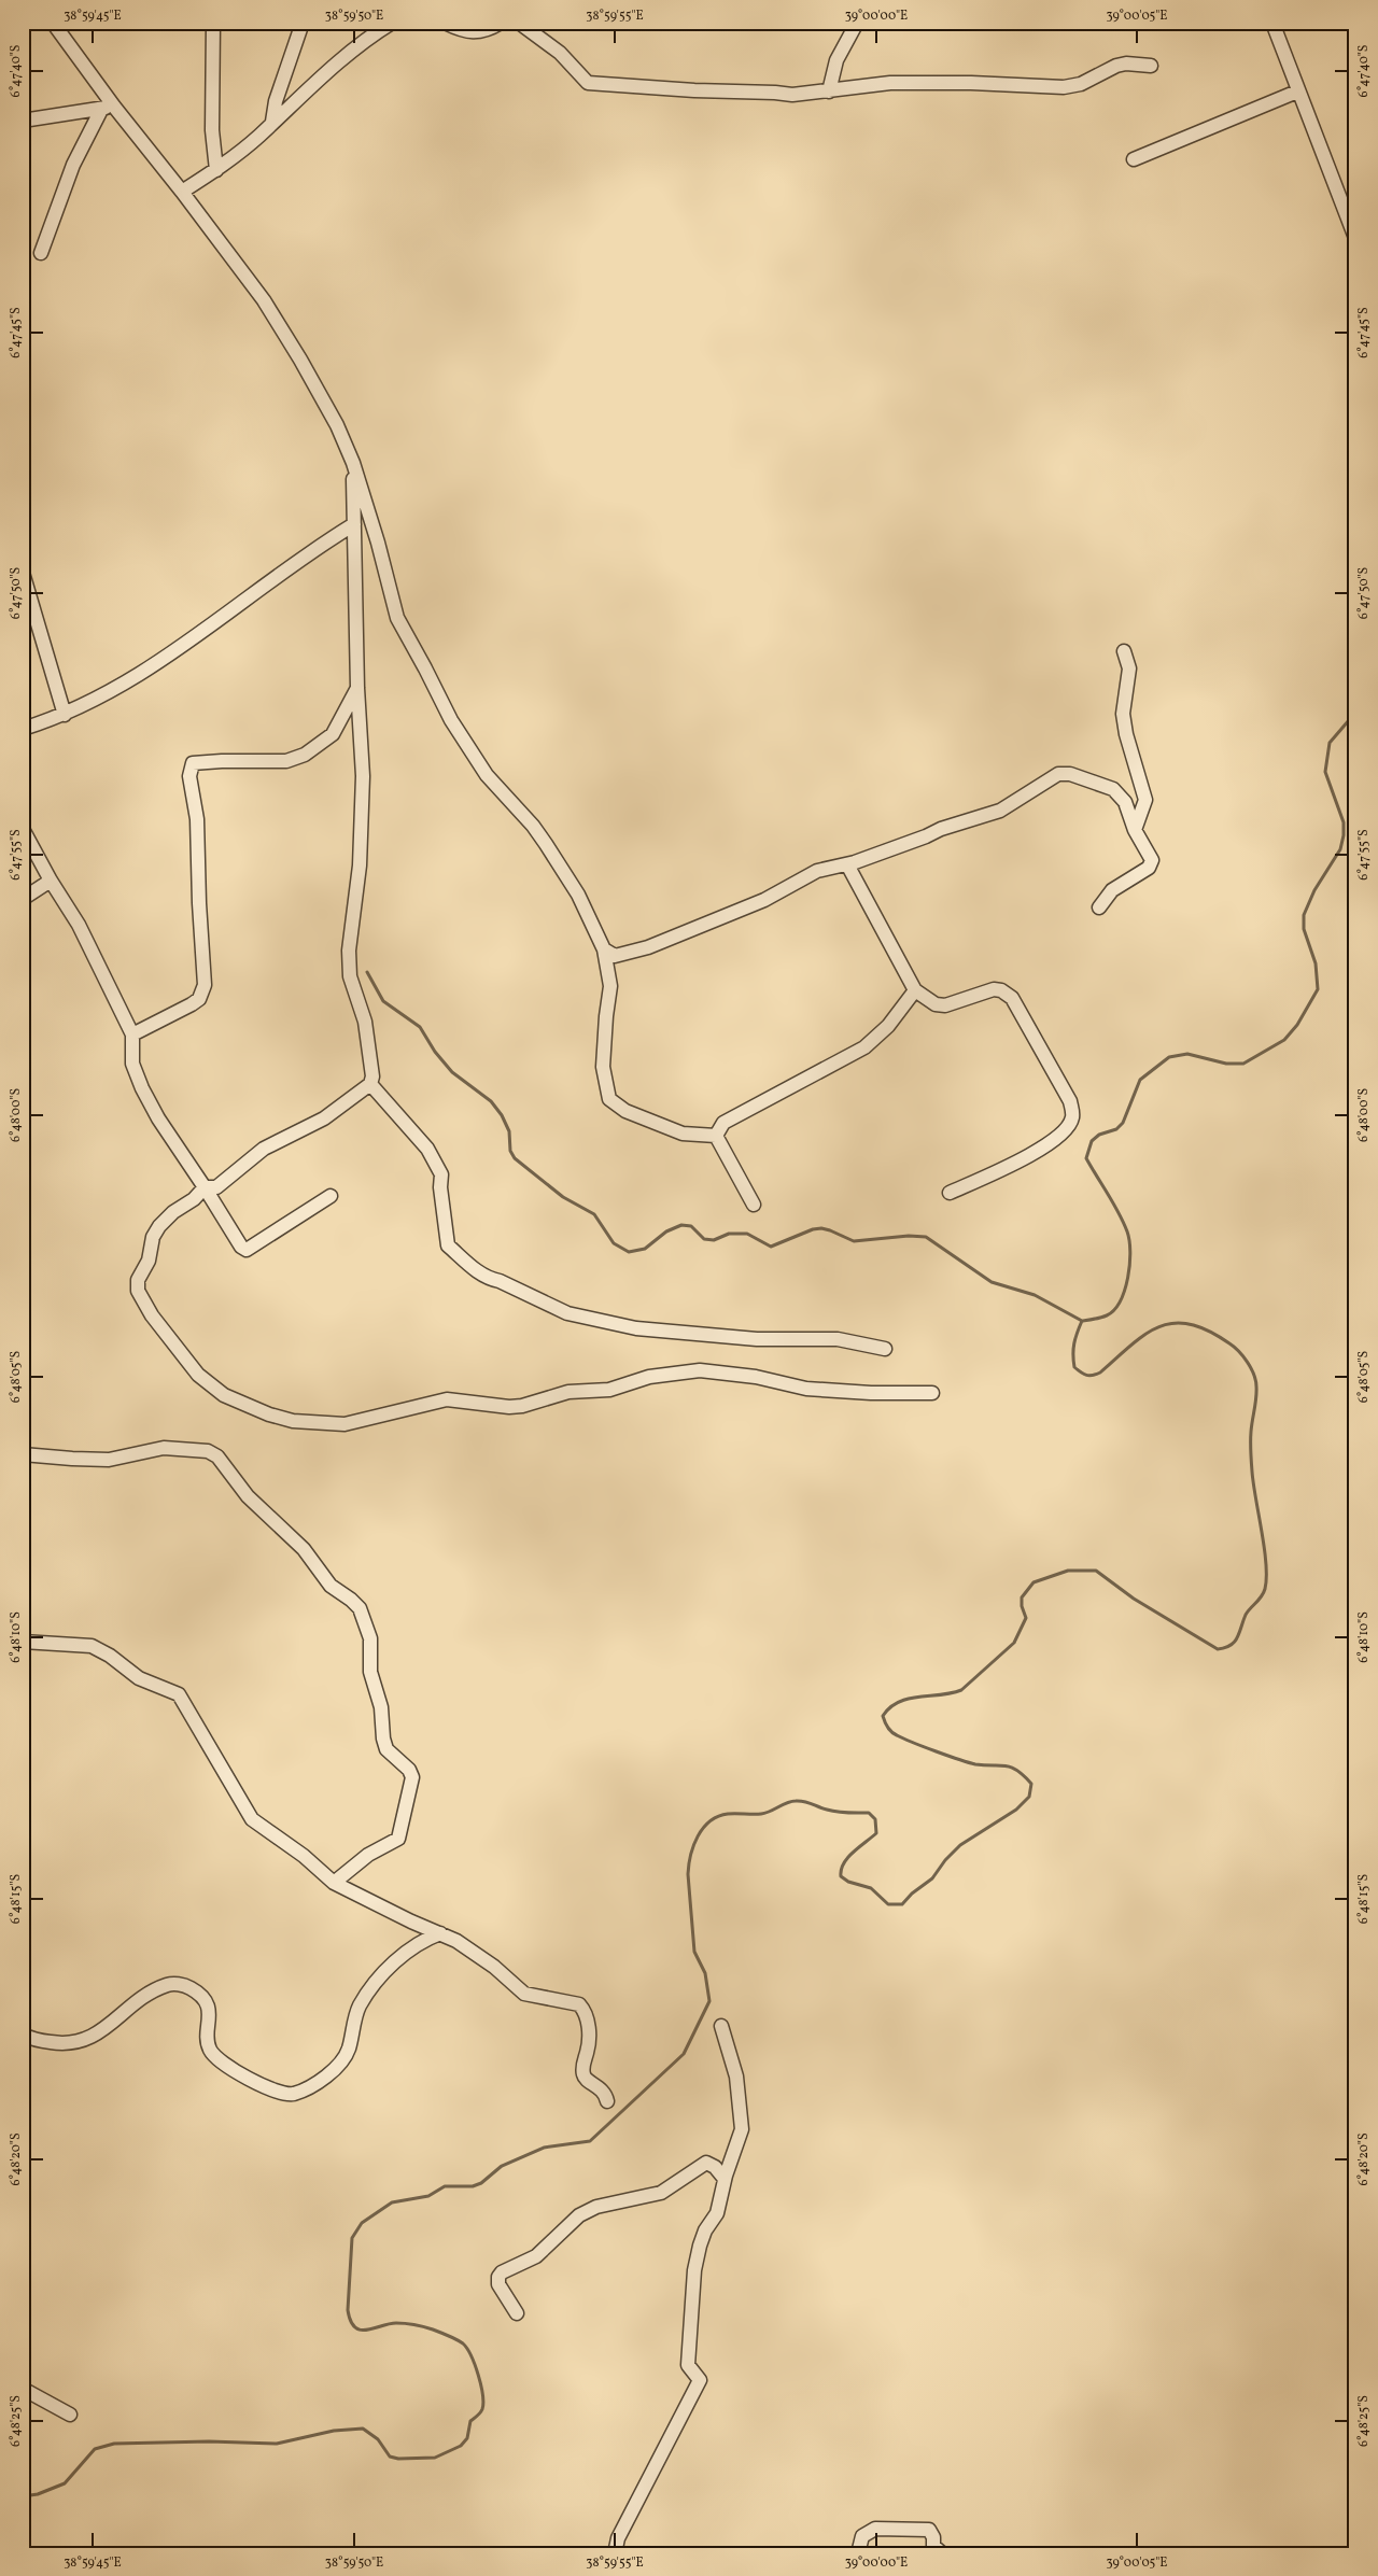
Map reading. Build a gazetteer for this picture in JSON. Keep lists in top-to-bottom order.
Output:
{
  "coordinates": [
    "38°59'45\"E",
    "38°59'50\"E",
    "38°59'55\"E",
    "39°00'00\"E",
    "39°00'05\"E",
    "6°47'40\"S",
    "6°47'45\"S",
    "6°47'50\"S",
    "6°47'55\"S",
    "6°48'00\"S",
    "6°48'05\"S",
    "6°48'10\"S",
    "6°48'15\"S",
    "6°48'20\"S",
    "6°48'25\"S"
  ]
}
